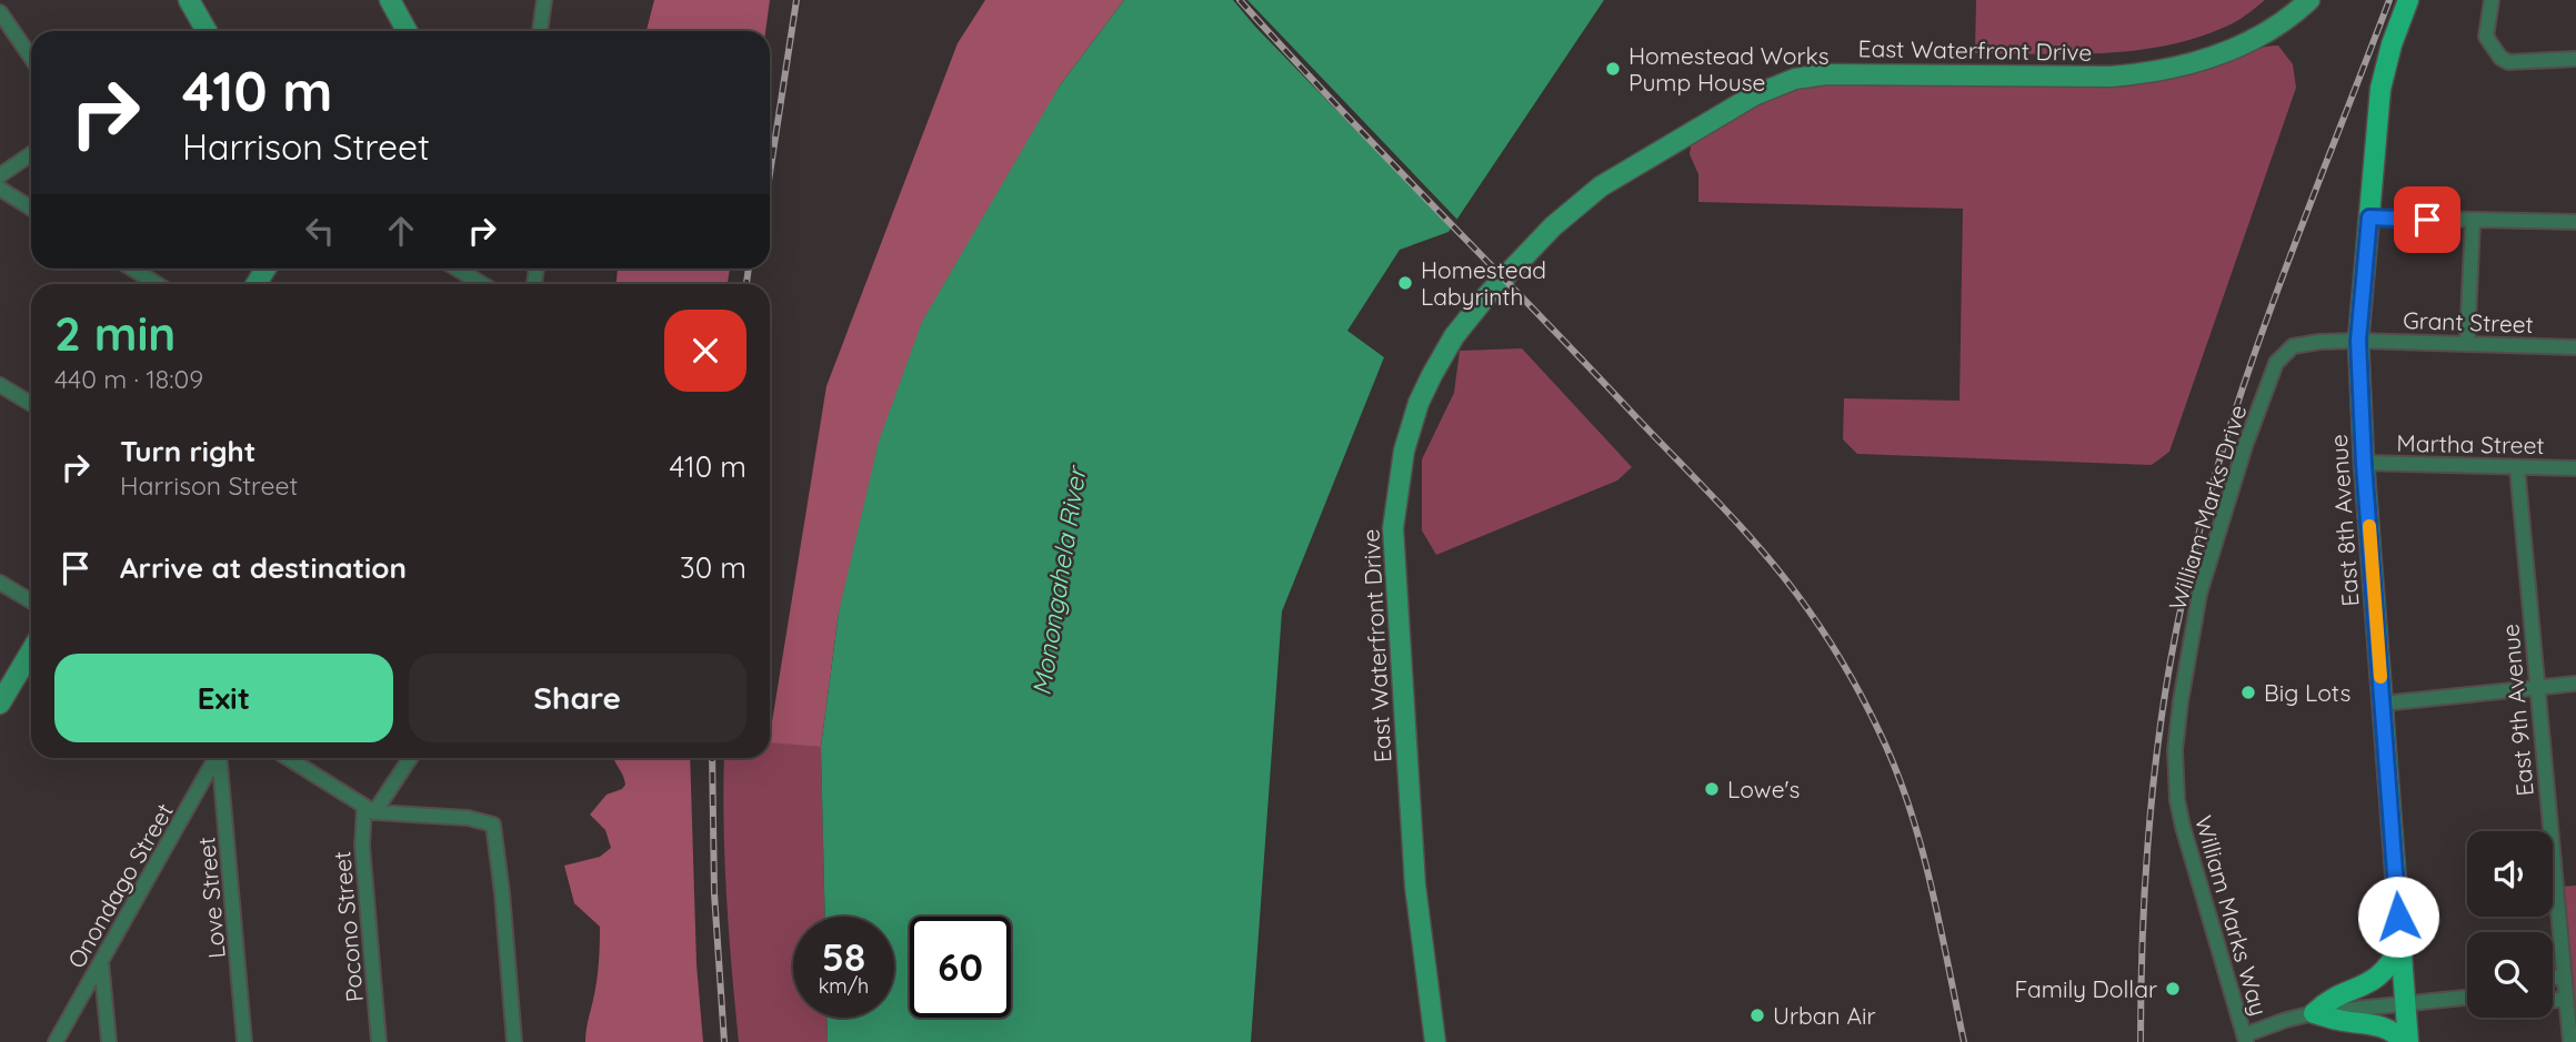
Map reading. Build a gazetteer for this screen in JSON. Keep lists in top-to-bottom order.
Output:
{
  "streets": {
    "main road": ["East 8th Avenue"],
    "street": [
      "East Waterfront Drive",
      "Grant Street",
      "Martha Street",
      "William Marks Drive",
      "East 9th Avenue",
      "Onondago Street",
      "Love Street",
      "William Marks Way",
      "Pocono Street"
    ]
  },
  "crossings": [
    ["Grant Street", "William Marks Drive"],
    ["Grant Street", "East 8th Avenue"],
    ["Martha Street", "East 8th Avenue"],
    ["Martha Street", "East 9th Avenue"],
    ["William Marks Drive", "East 8th Avenue"],
    ["William Marks Drive", "William Marks Way"]
  ],
  "water": ["Monongahela River"],
  "places": [
    "Homestead Works Pump House",
    "Homestead Labyrinth",
    "Big Lots",
    "Lowe's",
    "Family Dollar",
    "Urban Air"
  ],
  "page": {
    "turn": ["410 m", "Harrison Street"],
    "heading": ["2 min", "440 m · 18:09"],
    "list": [
      {
        "name": "Turn right",
        "note": "Harrison Street",
        "value": "410 m"
      },
      {
        "name": "Arrive at destination",
        "value": "30 m"
      }
    ],
    "buttons": ["Exit", "Share"],
    "speed": "58 km/h",
    "limit": "60"
  }
}
